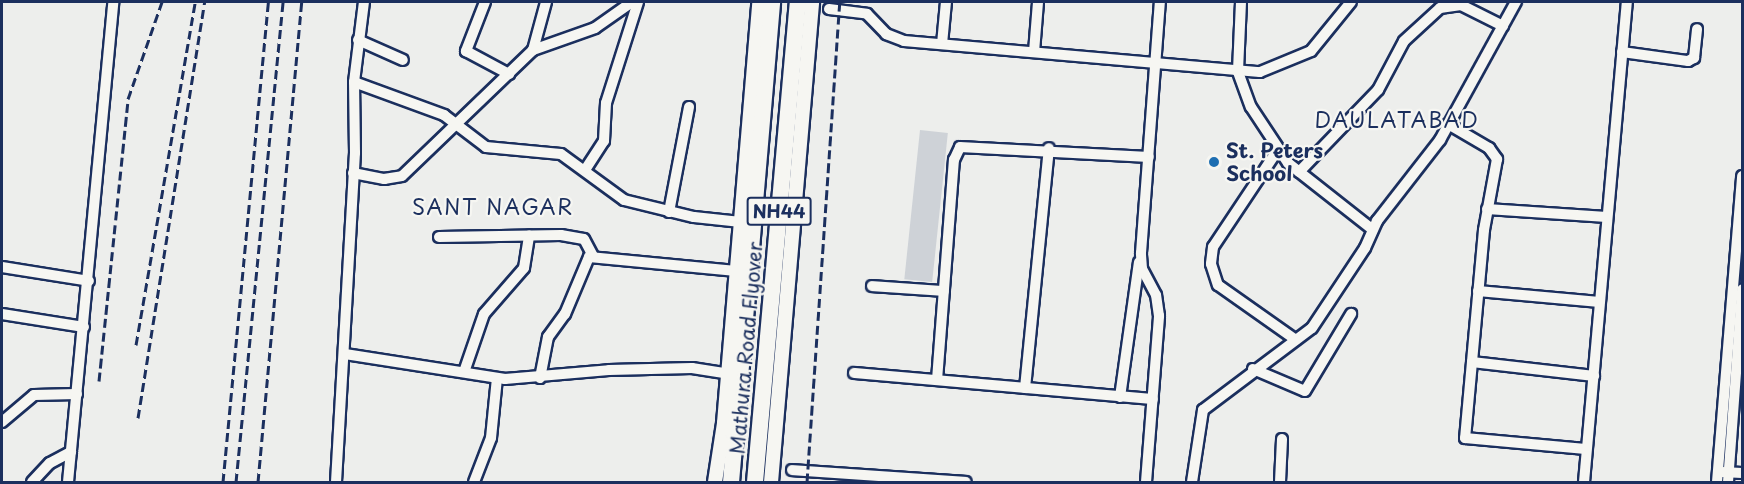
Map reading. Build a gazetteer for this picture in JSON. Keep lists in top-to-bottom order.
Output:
{
  "streets": {
    "highway": ["NH44", "Mathura Road Flyover"]
  },
  "districts": ["DAULATABAD", "SANT NAGAR"],
  "places": ["St. Peters School"]
}
